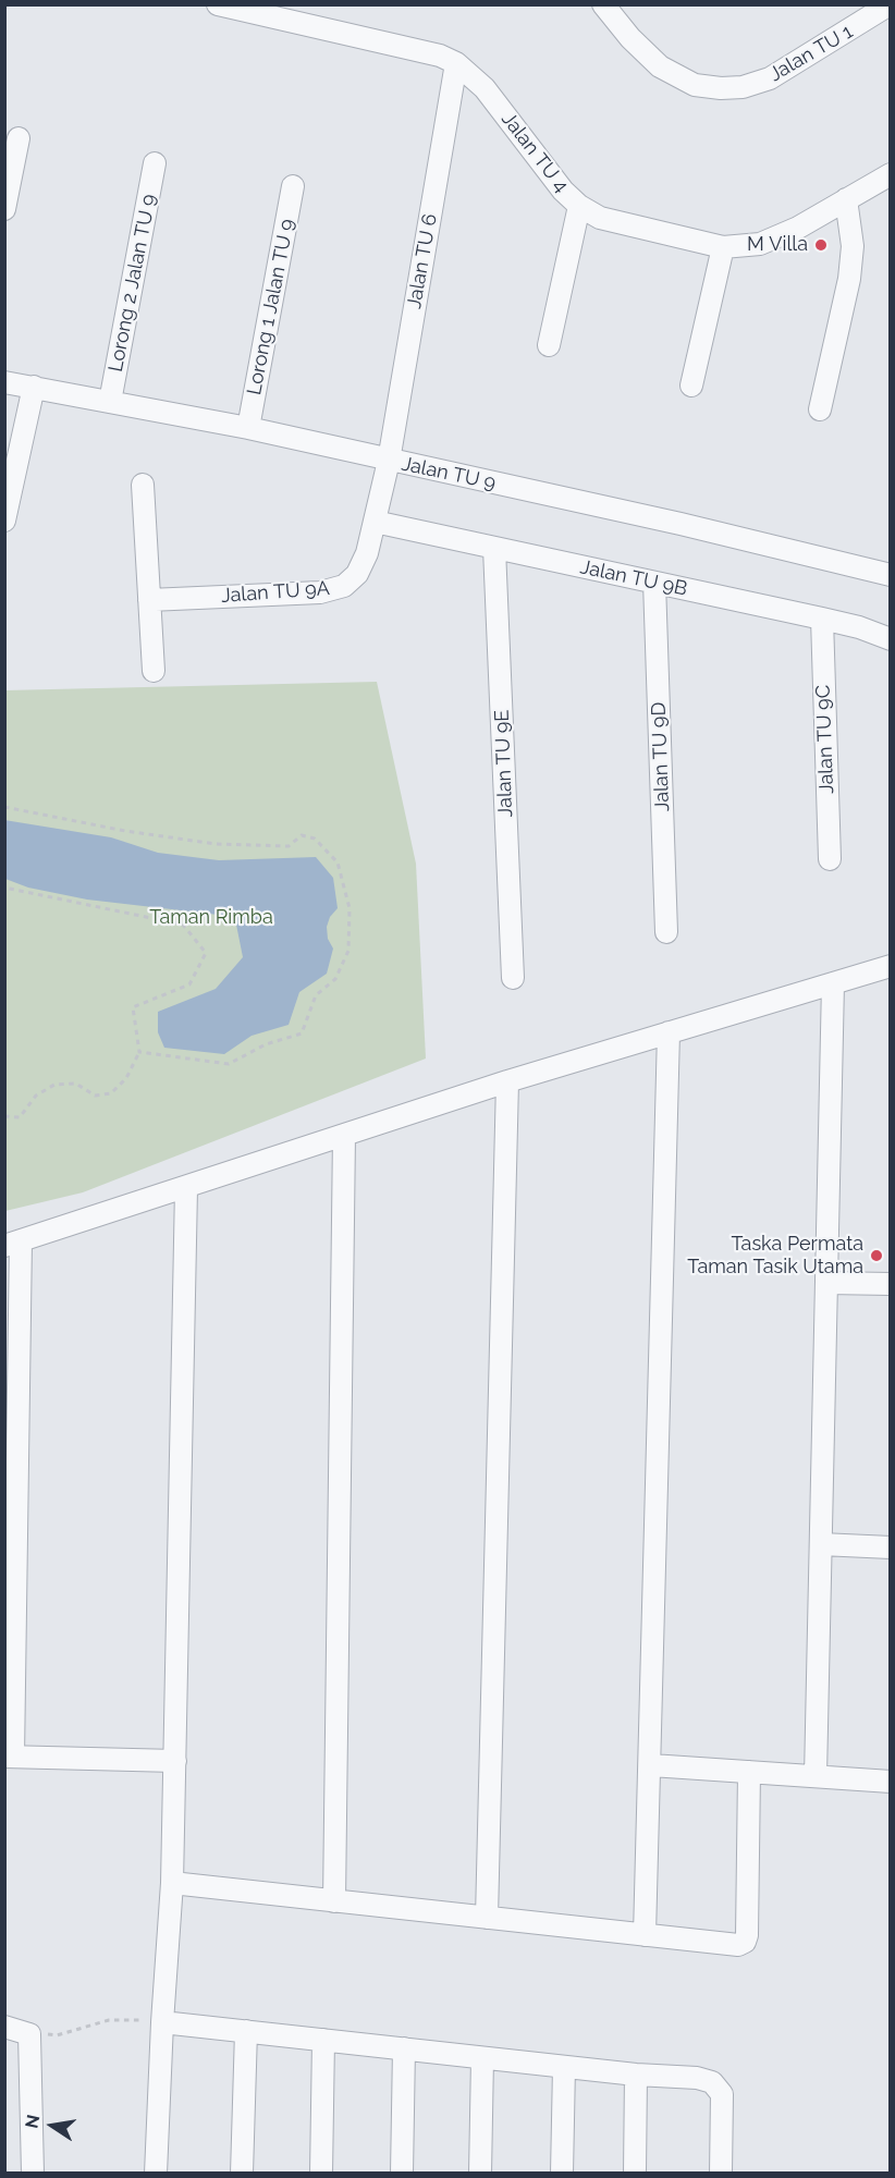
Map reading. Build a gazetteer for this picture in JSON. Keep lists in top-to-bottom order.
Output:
{
  "streets": {
    "street": [
      "Jalan TU 1",
      "Jalan TU 4",
      "Jalan TU 6",
      "Lorong 2 Jalan TU 9",
      "Lorong 1 Jalan TU 9",
      "Jalan TU 9",
      "Jalan TU 9B",
      "Jalan TU 9A",
      "Jalan TU 9C",
      "Jalan TU 9D",
      "Jalan TU 9E"
    ]
  },
  "crossings": [
    ["Jalan TU 4", "Jalan TU 6"],
    ["Jalan TU 6", "Jalan TU 9"],
    ["Jalan TU 6", "Jalan TU 9A"],
    ["Lorong 2 Jalan TU 9", "Jalan TU 9"],
    ["Lorong 1 Jalan TU 9", "Jalan TU 9"],
    ["Jalan TU 9", "Jalan TU 9A"],
    ["Jalan TU 9B", "Jalan TU 9A"],
    ["Jalan TU 9B", "Jalan TU 9C"],
    ["Jalan TU 9B", "Jalan TU 9D"],
    ["Jalan TU 9B", "Jalan TU 9E"]
  ],
  "parks": ["Taman Rimba"],
  "places": ["M Villa", "Taska Permata Taman Tasik Utama"],
  "north": "left"
}
